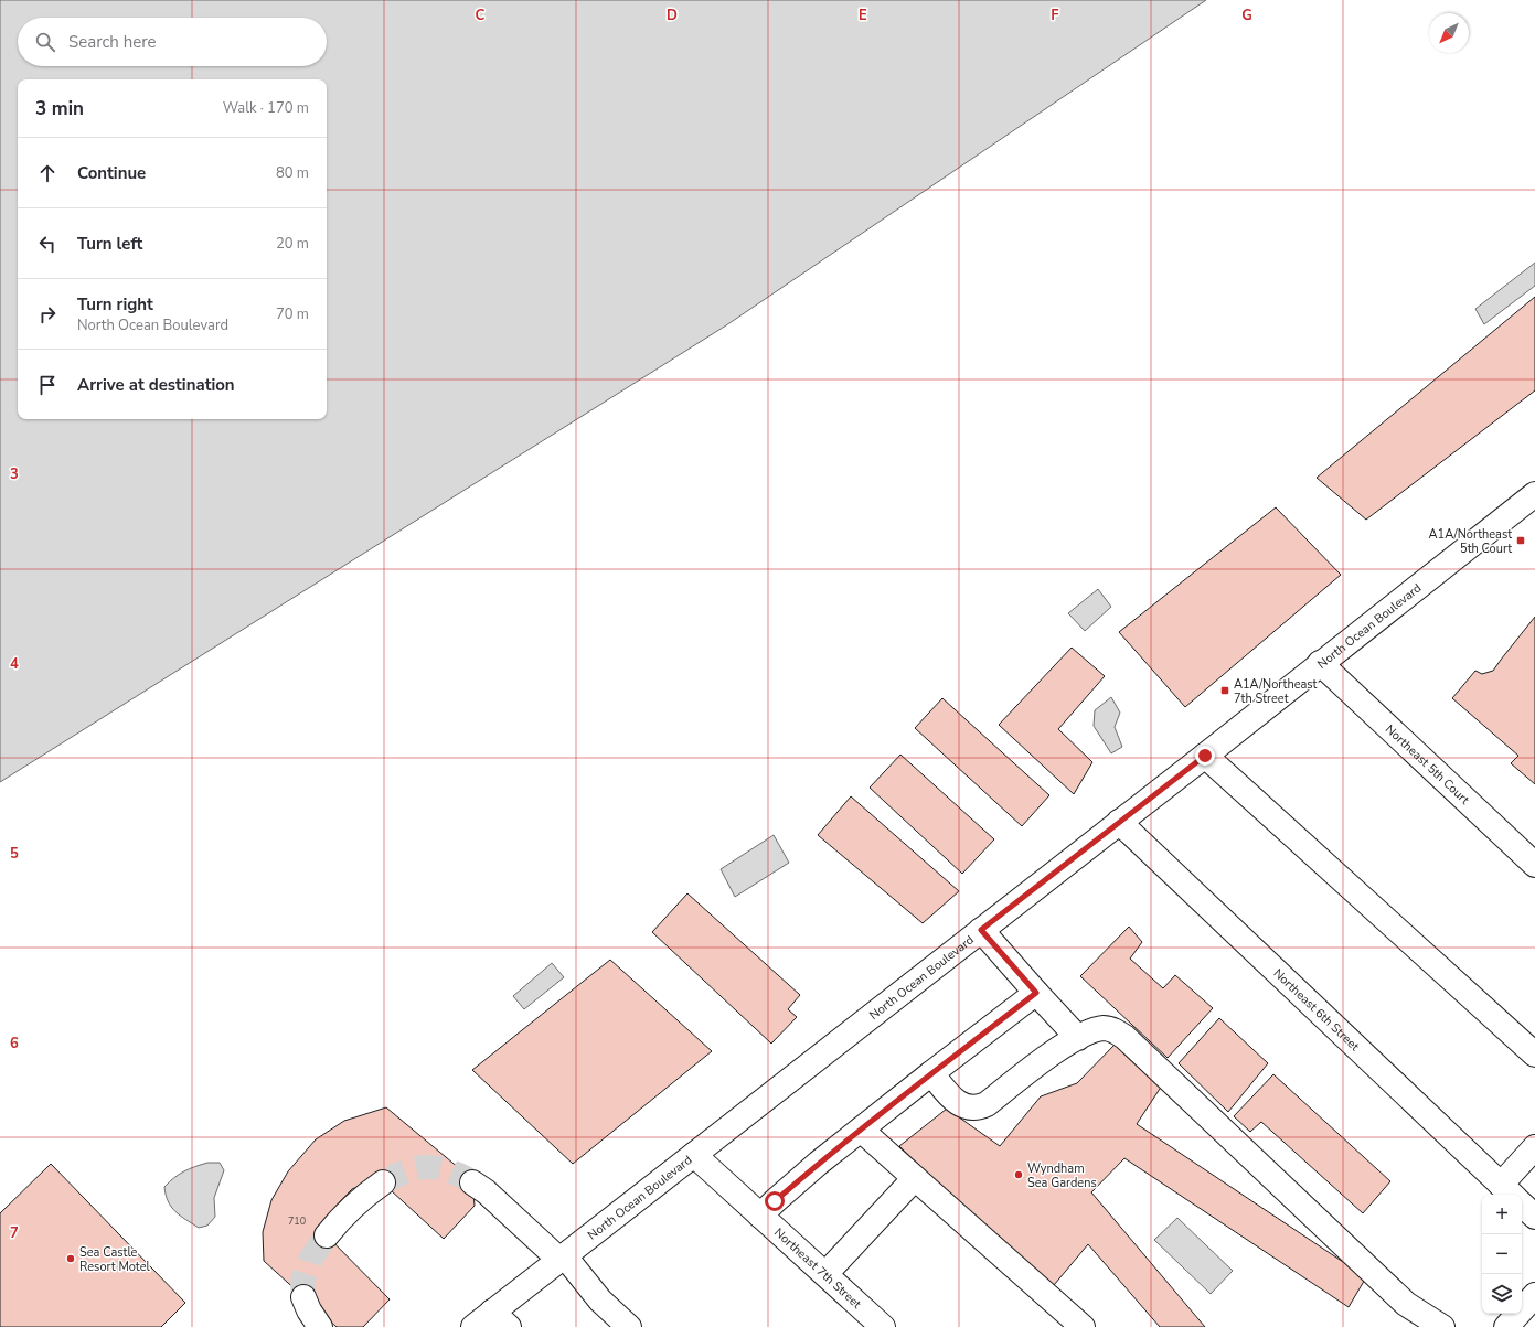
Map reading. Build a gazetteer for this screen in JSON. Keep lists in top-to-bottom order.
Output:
{
  "streets": {
    "main road": [
      "North Ocean Boulevard",
      "Northeast 5th Court",
      "Northeast 6th Street",
      "Northeast 7th Street"
    ]
  },
  "crossings": [
    ["North Ocean Boulevard", "Northeast 5th Court"],
    ["North Ocean Boulevard", "Northeast 6th Street"],
    ["North Ocean Boulevard", "Northeast 7th Street"]
  ],
  "places": {
    "transit": ["A1A/Northeast 5th Court", "A1A/Northeast 7th Street"],
    "other": ["Wyndham Sea Gardens", "Sea Castle Resort Motel"]
  },
  "house_numbers": ["710"],
  "north": "bottom left",
  "page": {
    "search": "Search here",
    "heading": ["3 min", "Walk · 170 m"],
    "list": [
      ["Continue", "80 m"],
      ["Turn left", "20 m"],
      ["Turn right", "North Ocean Boulevard", "70 m"],
      "Arrive at destination"
    ],
    "map_buttons": ["+", "−"]
  },
  "grid": {
    "columns": [
      "C",
      "D",
      "E",
      "F",
      "G"
    ],
    "rows": [
      "3",
      "4",
      "5",
      "6",
      "7"
    ]
  }
}
